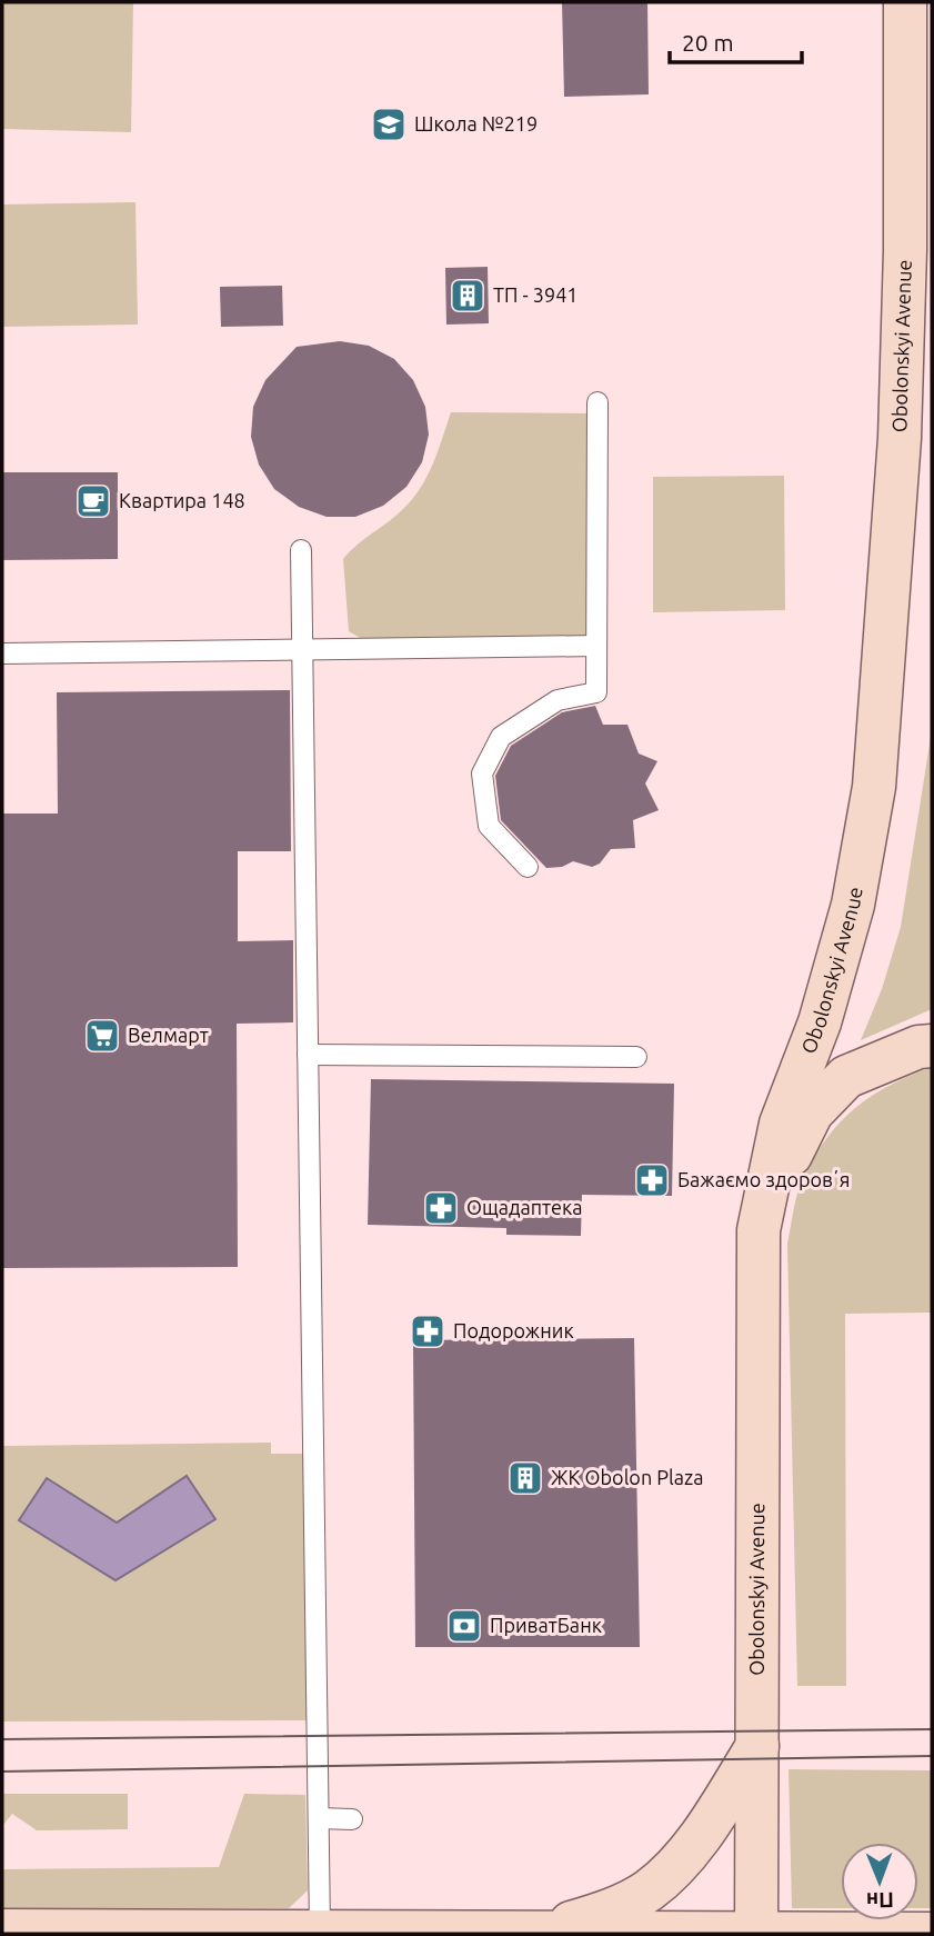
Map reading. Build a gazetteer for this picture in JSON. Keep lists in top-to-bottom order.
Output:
{
  "streets": {
    "main road": ["Obolonskyi Avenue"]
  },
  "places": {
    "school or university": ["Школа №219"],
    "building": ["ТП - 3941", "ЖК Obolon Plaza"],
    "cafe": ["Квартира 148"],
    "supermarket": ["Велмарт"],
    "pharmacy": ["Бажаємо здоровʼя", "Ощадаптека", "Подорожник"],
    "bank": ["ПриватБанк"]
  },
  "scale_bar": "20 m",
  "north": "bottom"
}
